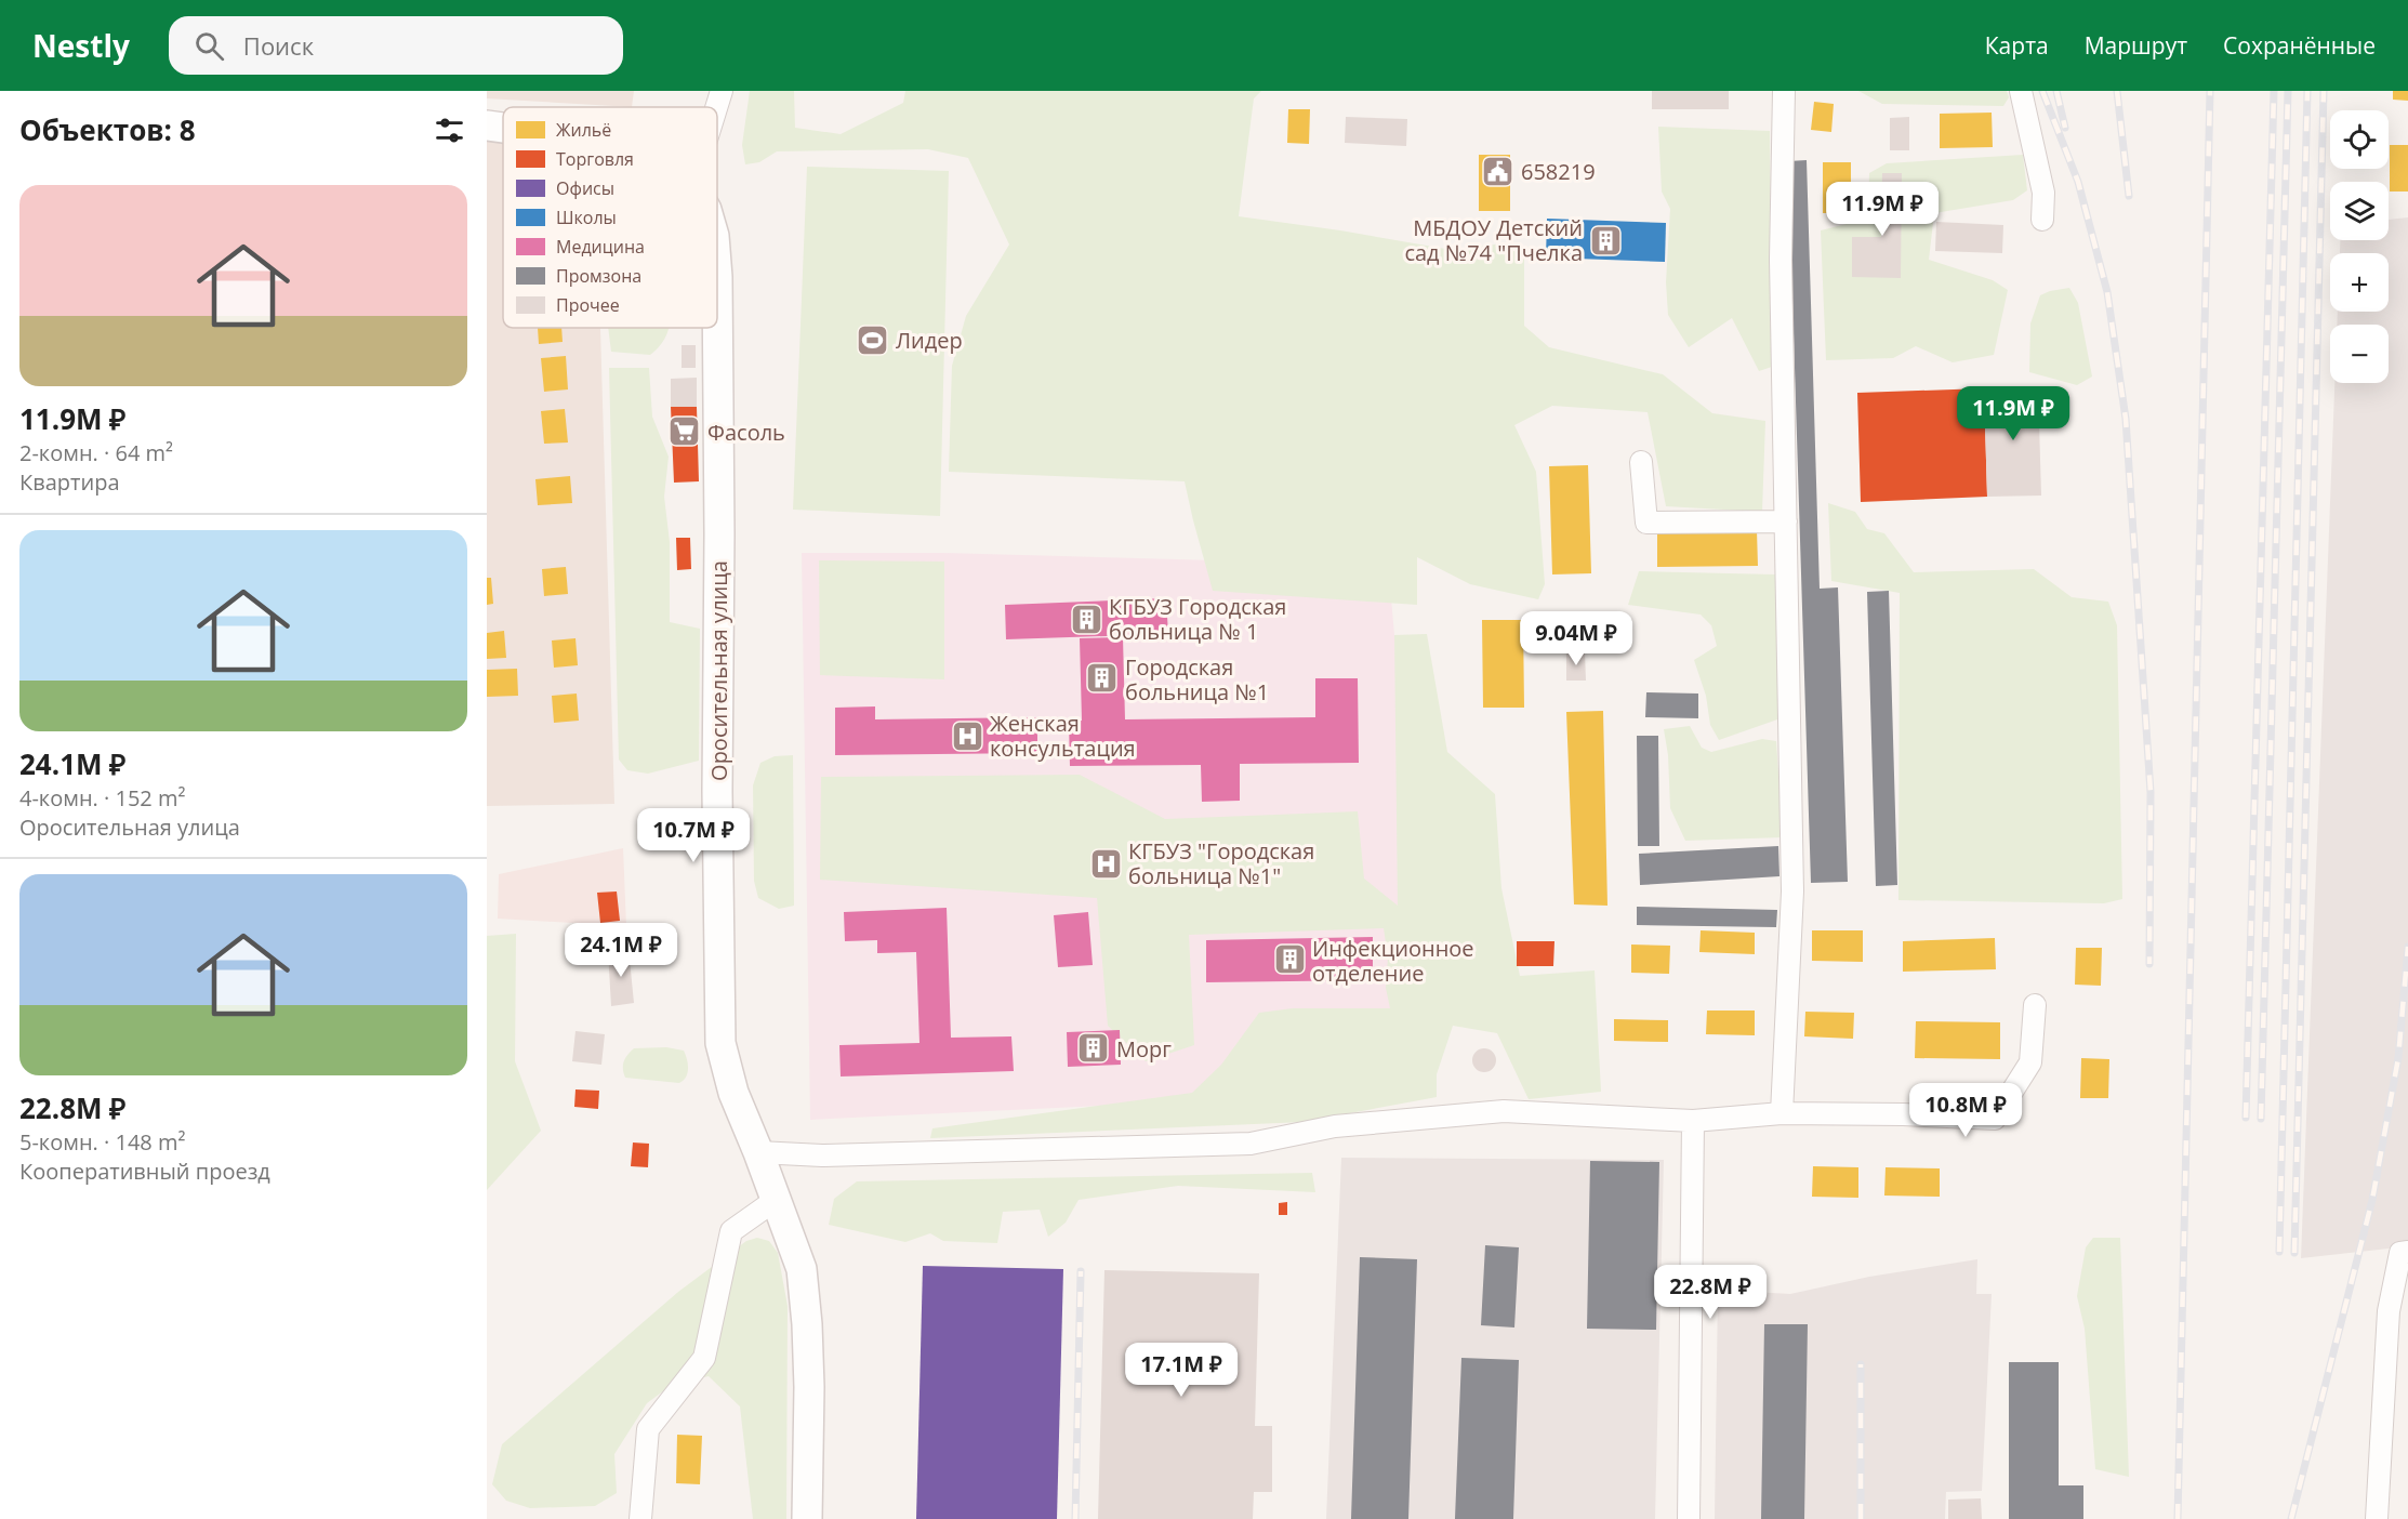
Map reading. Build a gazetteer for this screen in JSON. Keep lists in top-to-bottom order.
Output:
{
  "streets": {
    "main road": ["Оросительная улица"]
  },
  "places": {
    "public building": ["658219"],
    "building": [
      "МБДОУ Детский сад №74 \"Пчелка",
      "КГБУЗ Городская больница № 1",
      "Городская больница №1",
      "Инфекционное отделение",
      "Морг"
    ],
    "sports": ["Лидер"],
    "supermarket": ["Фасоль"],
    "hospital": ["Женская консультация", "КГБУЗ \"Городская больница №1\""]
  },
  "legend": [
    "Жильё",
    "Торговля",
    "Офисы",
    "Школы",
    "Медицина",
    "Промзона",
    "Прочее"
  ],
  "page": {
    "header": "Nestly",
    "search": "Поиск",
    "nav": ["Карта", "Маршрут", "Сохранённые"],
    "heading": "Объектов: 8",
    "map_buttons": ["+", "−"],
    "list": [
      {
        "name": "11.9M ₽",
        "note": "2-комн. · 64 m² · Квартира"
      },
      {
        "name": "24.1M ₽",
        "note": "4-комн. · 152 m² · Оросительная улица"
      },
      {
        "name": "22.8M ₽",
        "note": "5-комн. · 148 m² · Кооперативный проезд"
      }
    ],
    "price": [
      "11.9M ₽",
      "11.9M ₽",
      "9.04M ₽",
      "10.7M ₽",
      "24.1M ₽",
      "10.8M ₽",
      "22.8M ₽",
      "17.1M ₽"
    ]
  }
}
